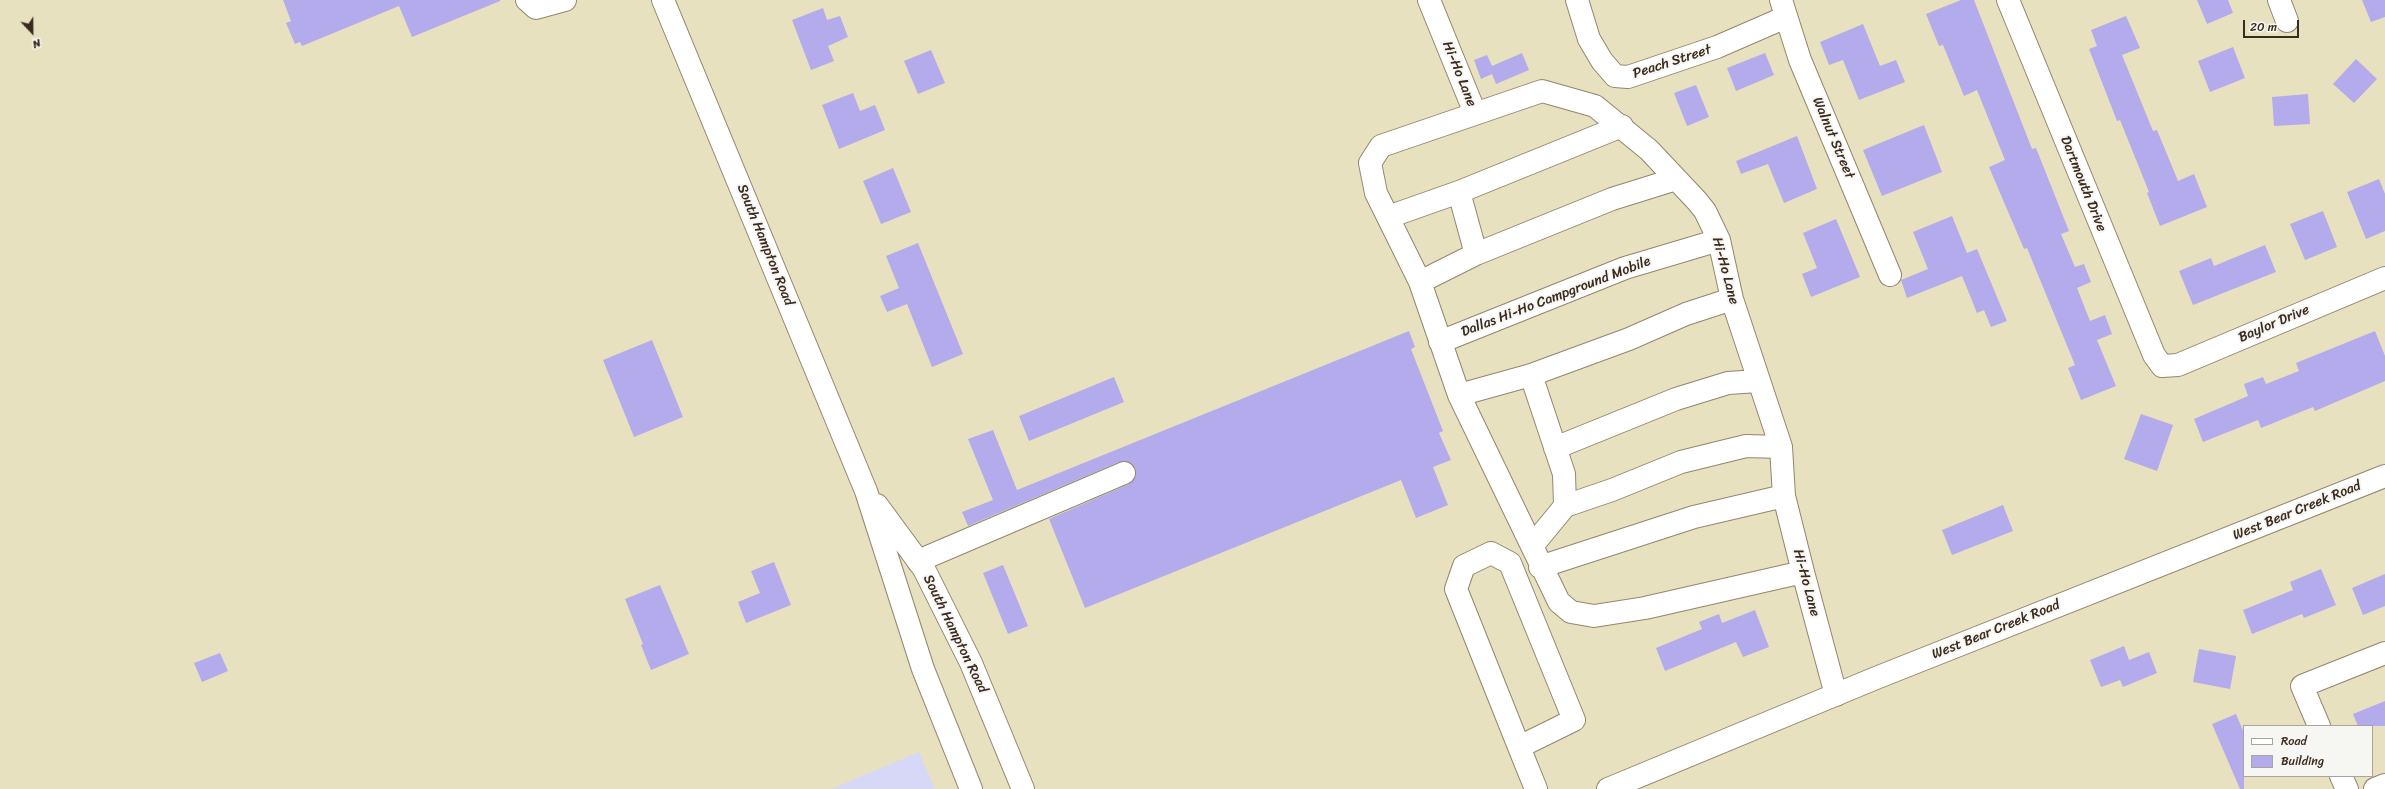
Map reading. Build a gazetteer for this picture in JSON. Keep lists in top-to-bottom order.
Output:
{
  "streets": {
    "street": [
      "Peach Street",
      "Hi-Ho Lane",
      "Walnut Street",
      "Dartmouth Drive",
      "South Hampton Road",
      "Dallas Hi-Ho Campground Mobile",
      "Baylor Drive",
      "West Bear Creek Road"
    ]
  },
  "crossings": [
    ["Peach Street", "Walnut Street"],
    ["Hi-Ho Lane", "Dallas Hi-Ho Campground Mobile"],
    ["Hi-Ho Lane", "West Bear Creek Road"],
    ["Dartmouth Drive", "Baylor Drive"]
  ],
  "legend": ["Road", "Building"],
  "scale_bar": "20 m",
  "north": "bottom"
}
